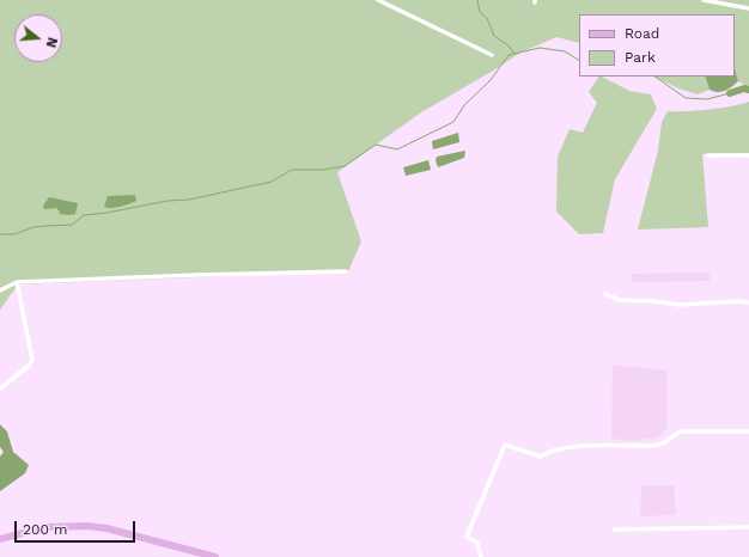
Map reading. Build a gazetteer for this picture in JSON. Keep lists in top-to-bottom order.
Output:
{
  "legend": ["Road", "Park"],
  "scale_bar": "200 m",
  "north": "right"
}
